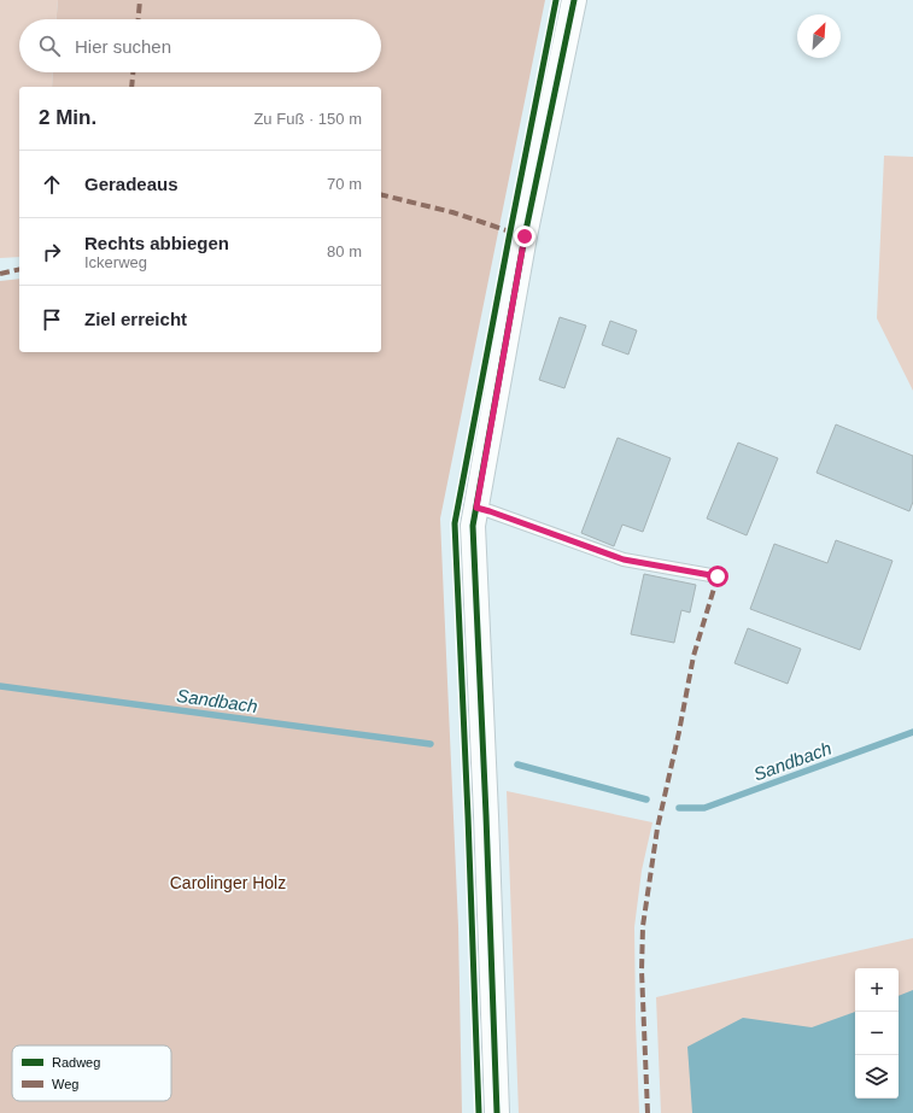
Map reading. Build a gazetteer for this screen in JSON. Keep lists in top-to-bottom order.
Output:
{
  "water": ["Sandbach"],
  "parks": ["Carolinger Holz"],
  "legend": ["Radweg", "Weg"],
  "north": "top right",
  "page": {
    "search": "Hier suchen",
    "heading": ["2 Min.", "Zu Fuß · 150 m"],
    "list": [
      ["Geradeaus", "70 m"],
      ["Rechts abbiegen", "Ickerweg", "80 m"],
      "Ziel erreicht"
    ],
    "map_buttons": ["+", "−"]
  }
}
